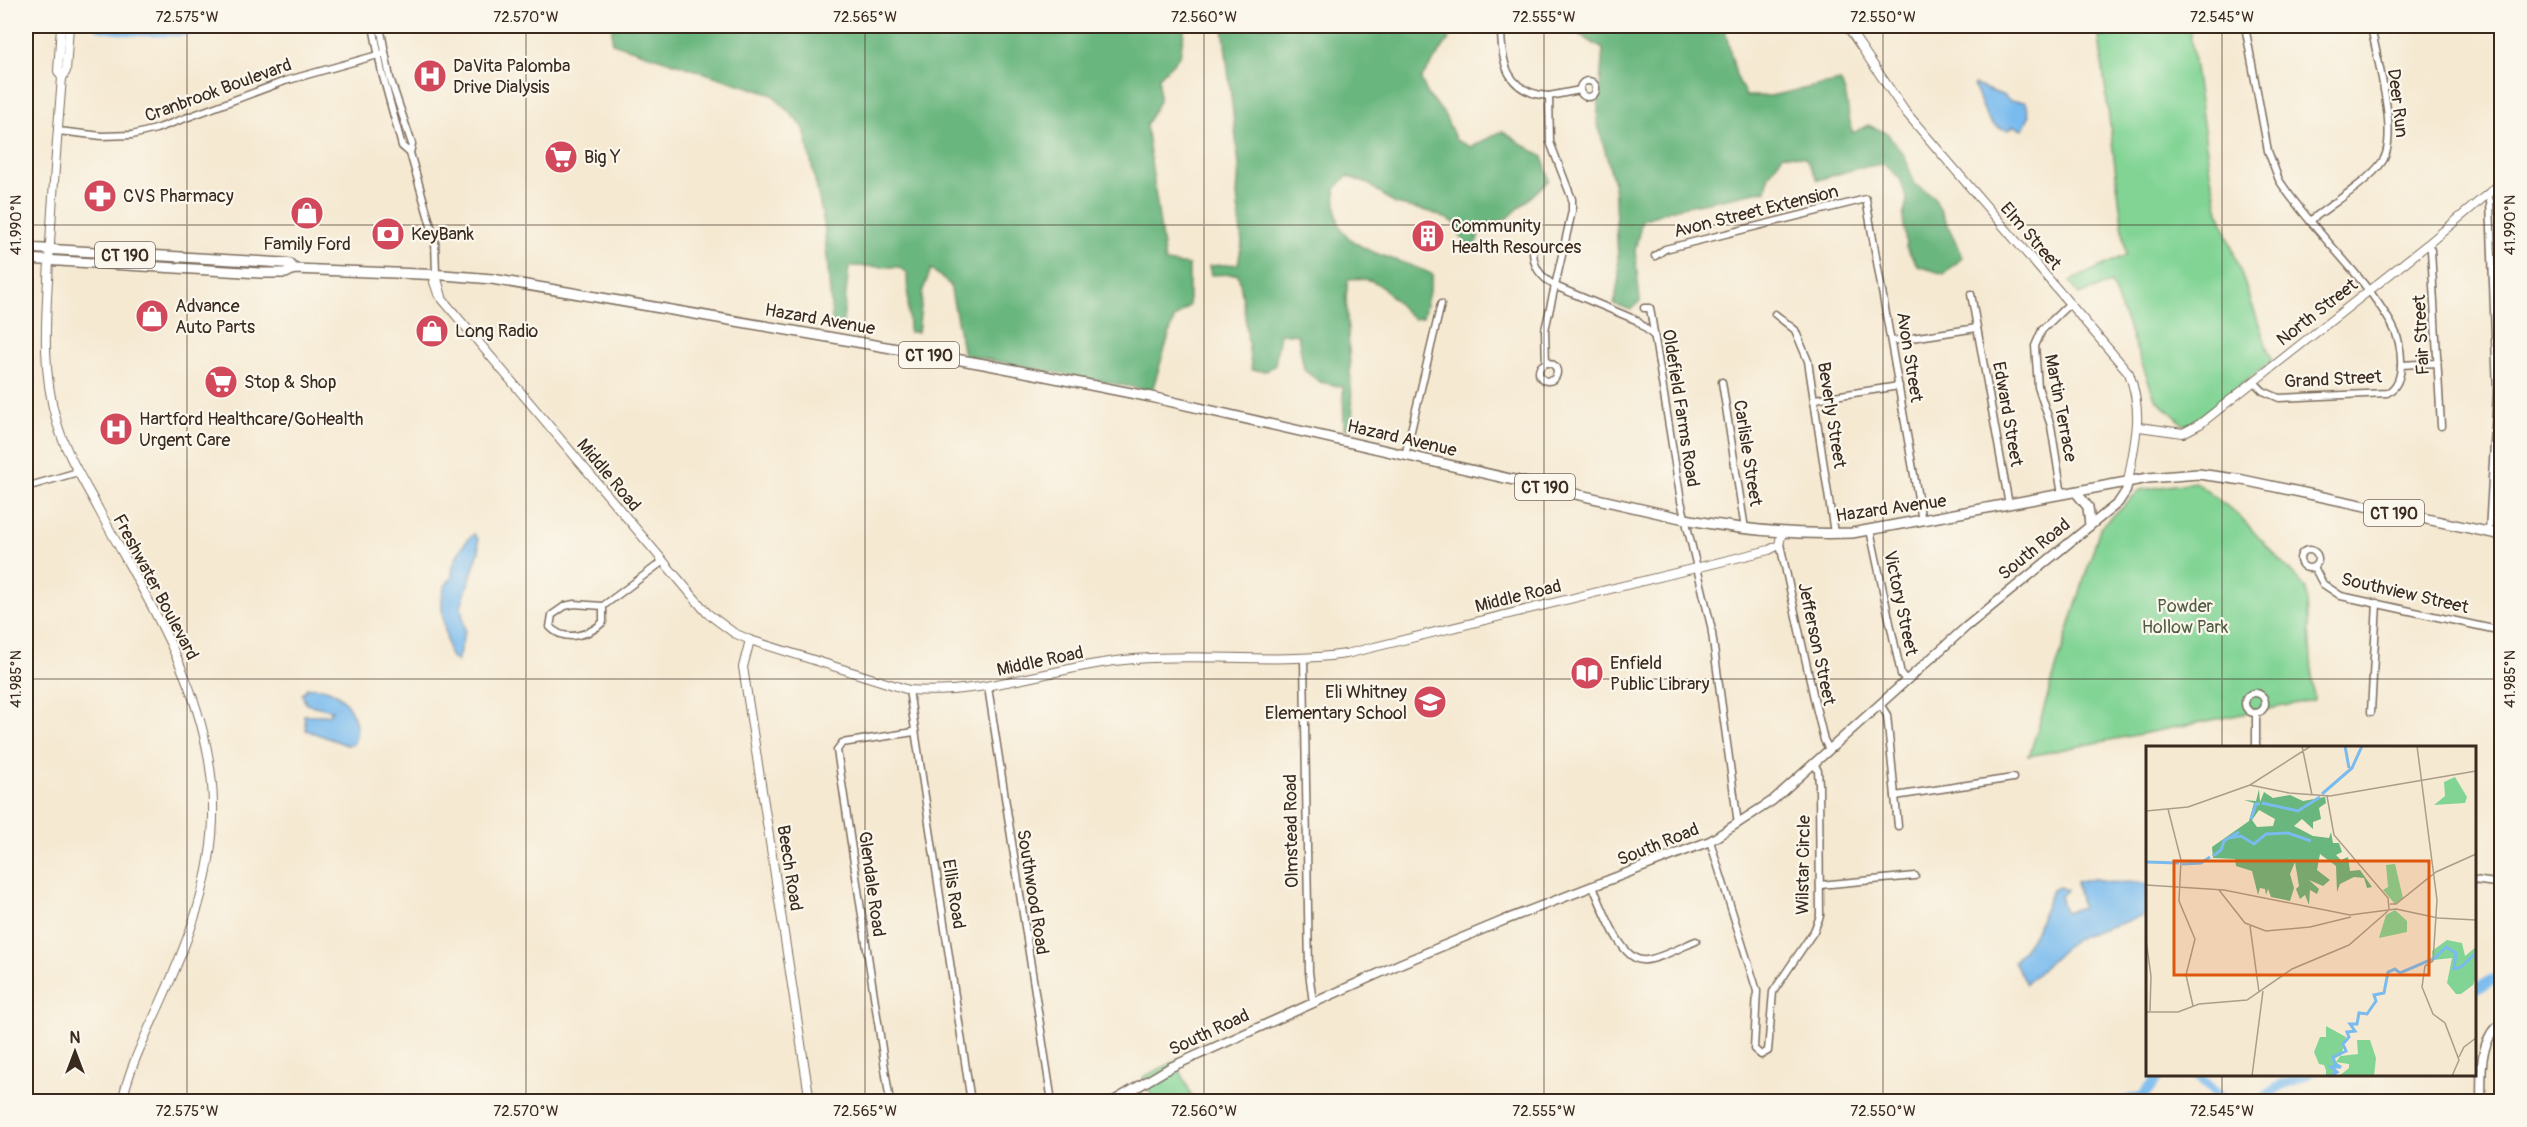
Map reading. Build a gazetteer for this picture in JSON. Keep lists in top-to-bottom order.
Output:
{
  "streets": {
    "main road": ["CT 190", "Hazard Avenue", "South Road"],
    "street": [
      "Cranbrook Boulevard",
      "Deer Run",
      "Avon Street Extension",
      "Elm Street",
      "North Street",
      "Fair Street",
      "Avon Street",
      "Grand Street",
      "Oldefield Farms Road",
      "Martin Terrace",
      "Edward Street",
      "Beverly Street",
      "Carlisle Street",
      "Middle Road",
      "Freshwater Boulevard",
      "Southview Street",
      "Victory Street",
      "Jefferson Street",
      "Olmstead Road",
      "Wilstar Circle",
      "Beech Road",
      "Glendale Road",
      "Southwood Road",
      "Ellis Road"
    ]
  },
  "crossings": [
    ["Cranbrook Boulevard", "Freshwater Boulevard"],
    ["Deer Run", "Grand Street"],
    ["Avon Street Extension", "Avon Street"],
    ["Elm Street", "North Street"],
    ["Elm Street", "Hazard Avenue"],
    ["Elm Street", "Martin Terrace"],
    ["Elm Street", "South Road"],
    ["North Street", "Fair Street"],
    ["North Street", "Grand Street"],
    ["Hazard Avenue", "Avon Street"],
    ["Hazard Avenue", "Oldefield Farms Road"],
    ["Hazard Avenue", "Martin Terrace"],
    ["Hazard Avenue", "Edward Street"],
    ["Hazard Avenue", "Beverly Street"],
    ["Hazard Avenue", "Carlisle Street"],
    ["Hazard Avenue", "Middle Road"],
    ["Hazard Avenue", "South Road"],
    ["Hazard Avenue", "Freshwater Boulevard"],
    ["Hazard Avenue", "Victory Street"],
    ["Fair Street", "Grand Street"],
    ["Oldefield Farms Road", "Middle Road"],
    ["Oldefield Farms Road", "South Road"],
    ["Middle Road", "Jefferson Street"],
    ["Middle Road", "Olmstead Road"],
    ["Middle Road", "Beech Road"],
    ["Middle Road", "Southwood Road"],
    ["Middle Road", "Ellis Road"],
    ["South Road", "Victory Street"],
    ["South Road", "Jefferson Street"],
    ["South Road", "Olmstead Road"],
    ["South Road", "Wilstar Circle"],
    ["Glendale Road", "Ellis Road"]
  ],
  "parks": ["Powder Hollow Park"],
  "places": {
    "hospital": ["DaVita Palomba Drive Dialysis", "Hartford Healthcare/GoHealth Urgent Care"],
    "supermarket": ["Big Y", "Stop & Shop"],
    "pharmacy": ["CVS Pharmacy"],
    "shop": ["Family Ford", "Advance Auto Parts", "Long Radio"],
    "bank": ["KeyBank"],
    "building": ["Community Health Resources"],
    "library": ["Enfield Public Library"],
    "school or university": ["Eli Whitney Elementary School"]
  },
  "north": "top",
  "coordinates": [
    "72.575°W",
    "72.570°W",
    "72.565°W",
    "72.560°W",
    "72.555°W",
    "72.550°W",
    "72.545°W",
    "41.990°N",
    "41.985°N"
  ]
}
